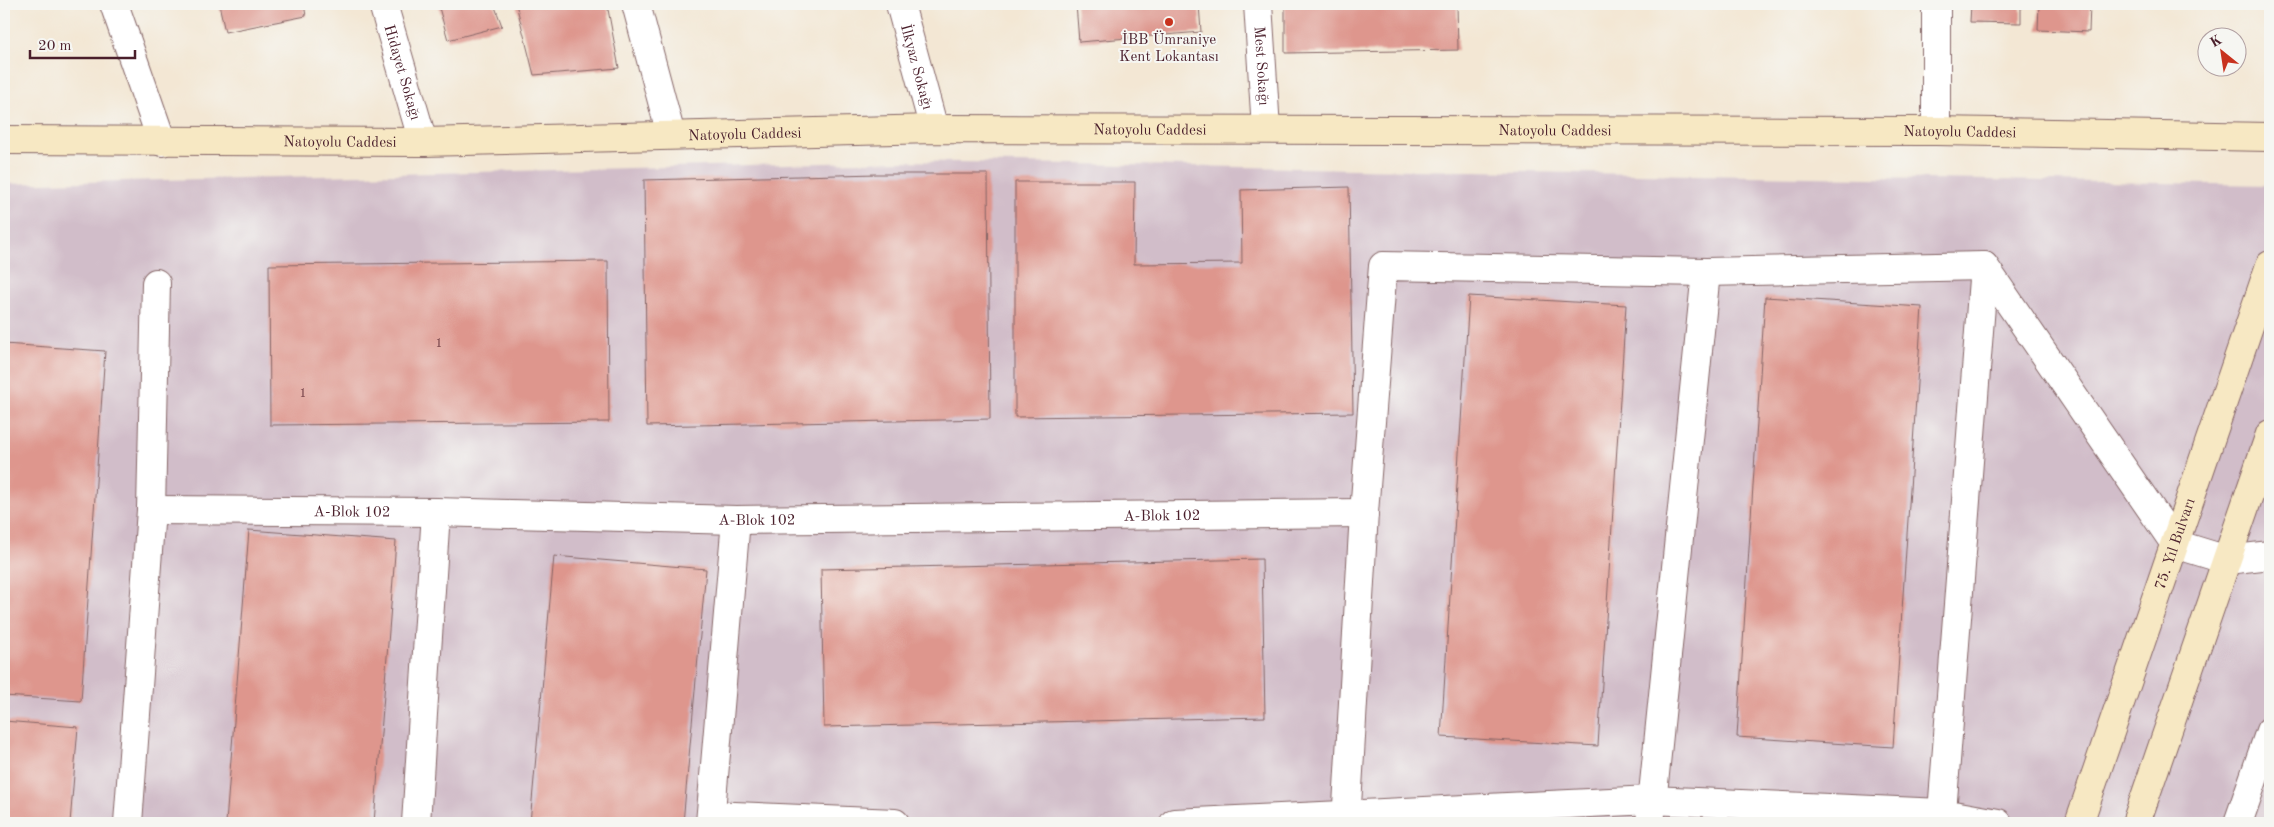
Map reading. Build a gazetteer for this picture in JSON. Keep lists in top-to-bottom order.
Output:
{
  "streets": {
    "main road": ["Natoyolu Caddesi", "75. Yıl Bulvarı"],
    "street": [
      "İlkyaz Sokağı",
      "Mest Sokağı",
      "Hidayet Sokağı",
      "A-Blok 102"
    ]
  },
  "crossings": [
    ["İlkyaz Sokağı", "Natoyolu Caddesi"],
    ["Mest Sokağı", "Natoyolu Caddesi"],
    ["Hidayet Sokağı", "Natoyolu Caddesi"]
  ],
  "places": ["İBB Ümraniye Kent Lokantası"],
  "house_numbers": ["1", "1"],
  "scale_bar": "20 m",
  "north": "top left"
}
